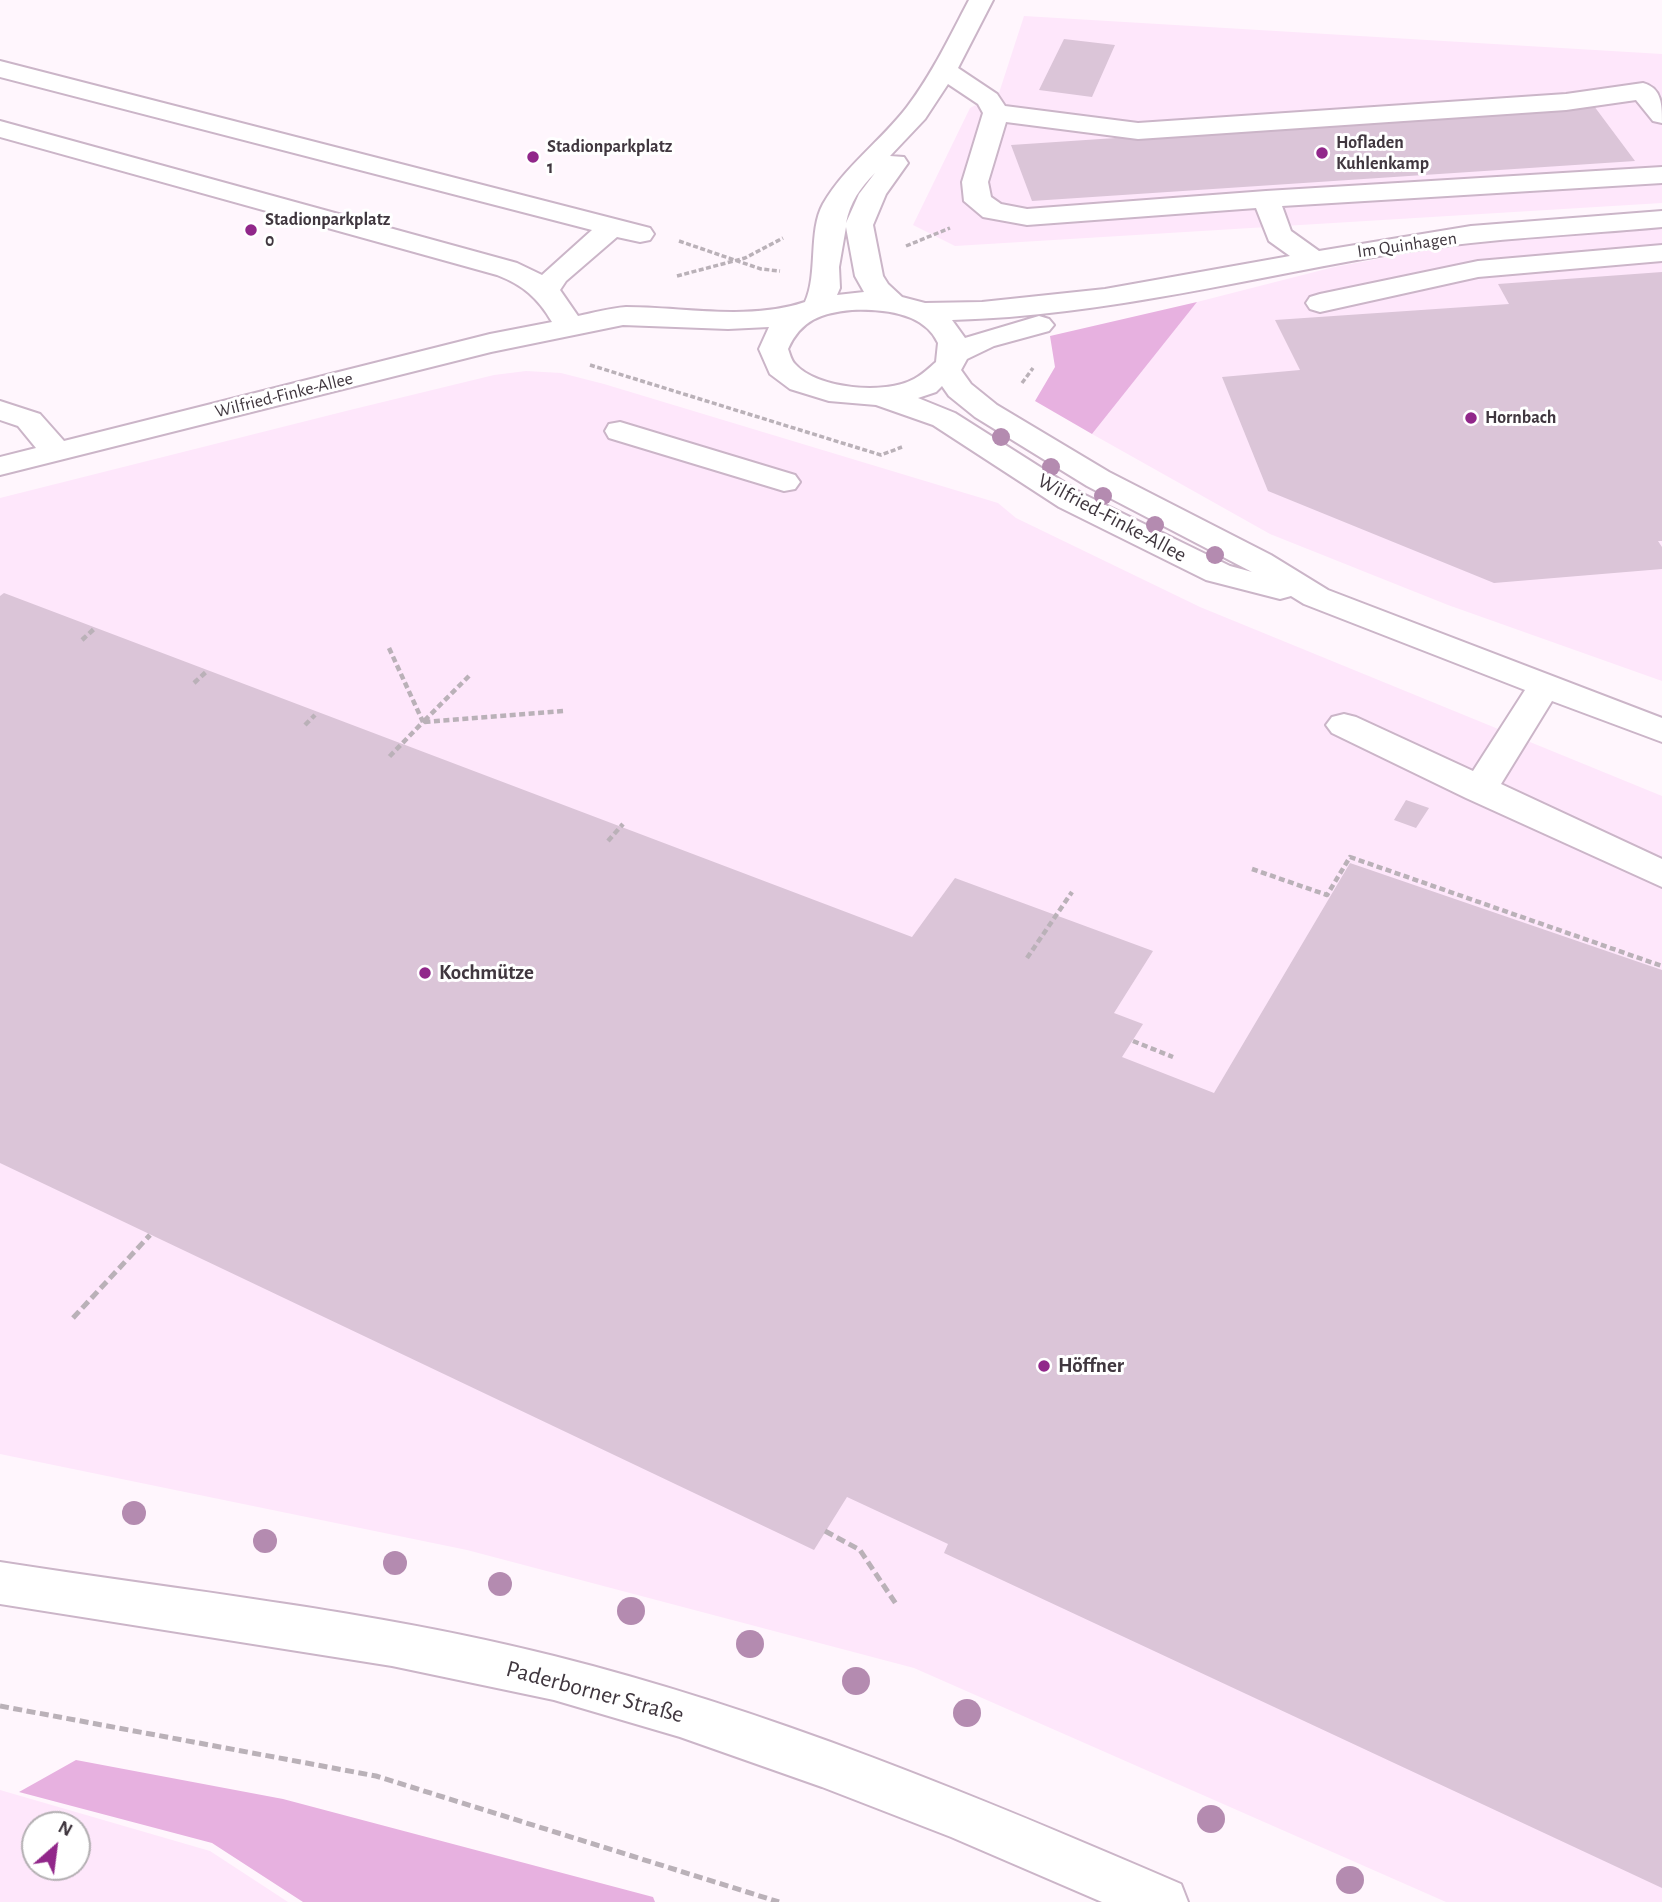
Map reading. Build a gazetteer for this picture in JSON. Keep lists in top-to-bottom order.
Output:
{
  "streets": {
    "street": ["Im Quinhagen", "Wilfried-Finke-Allee", "Paderborner Straße"]
  },
  "crossings": [
    ["Im Quinhagen", "Wilfried-Finke-Allee"]
  ],
  "places": [
    "Hofladen Kuhlenkamp",
    "Stadionparkplatz 1",
    "Stadionparkplatz 0",
    "Hornbach",
    "Kochmütze",
    "Höffner"
  ],
  "north": "top right"
}
